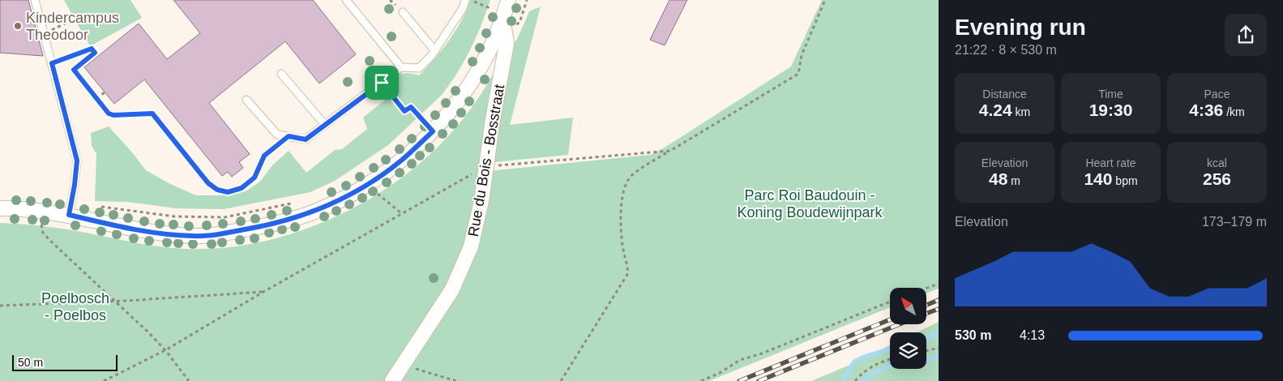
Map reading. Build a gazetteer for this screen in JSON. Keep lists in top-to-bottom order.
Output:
{
  "streets": {
    "street": ["Rue du Bois - Bosstraat"]
  },
  "parks": ["Parc Roi Baudouin - Koning Boudewijnpark", "Poelbosch - Poelbos"],
  "places": ["Kindercampus Theodoor"],
  "scale_bar": "50 m",
  "north": "top left",
  "page": {
    "heading": ["Evening run", "21:22 · 8 × 530 m"],
    "stats": [
      ["Distance", "4.24 km"],
      ["Time", "19:30"],
      ["Pace", "4:36 /km"],
      ["Elevation", "48 m"],
      ["Heart rate", "140 bpm"],
      ["kcal", "256"]
    ],
    "chart": ["Elevation", "173–179 m"],
    "list": [
      {
        "name": "530 m",
        "note": "4:13"
      }
    ],
    "scale": "50 m"
  }
}
